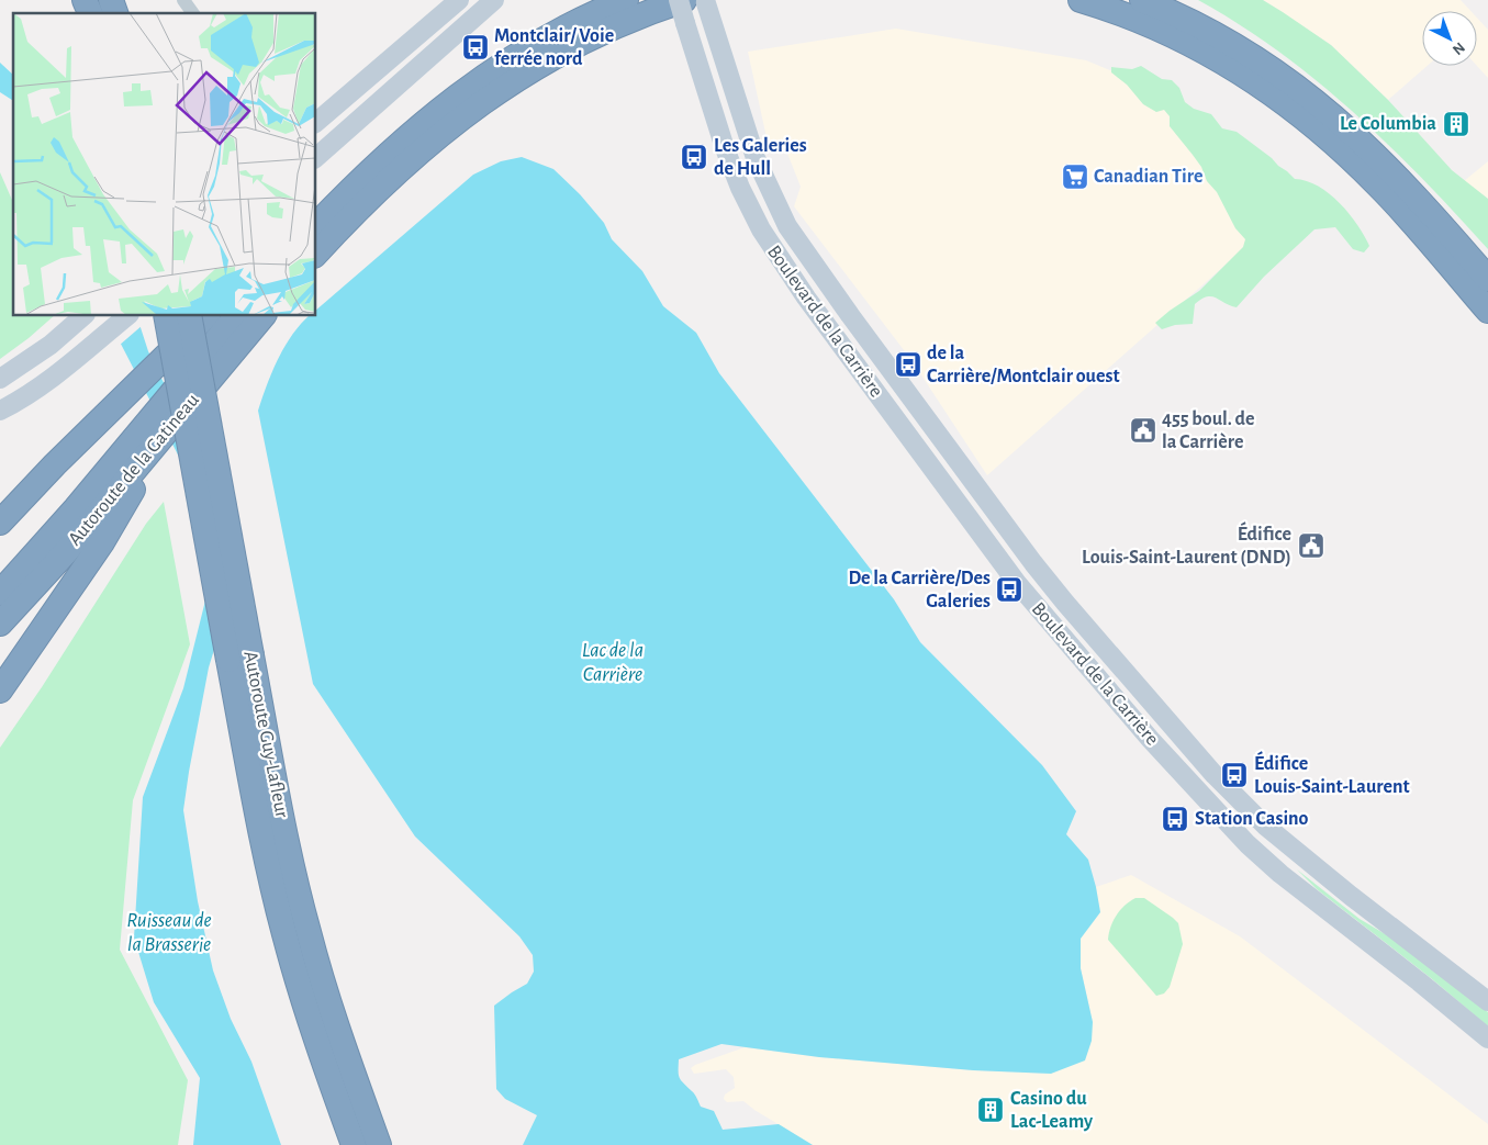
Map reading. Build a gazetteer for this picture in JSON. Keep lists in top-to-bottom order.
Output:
{
  "streets": {
    "highway": ["Autoroute de la Gatineau", "Autoroute Guy-Lafleur"],
    "main road": ["Boulevard de la Carrière"]
  },
  "water": ["Lac de la Carrière", "Ruisseau de la Brasserie"],
  "places": {
    "bus stop": [
      "Montclair/ Voie ferrée nord",
      "Les Galeries de Hull",
      "de la Carrière/Montclair ouest",
      "De la Carrière/Des Galeries",
      "Édifice Louis-Saint-Laurent",
      "Station Casino"
    ],
    "building": ["Le Columbia", "Casino du Lac-Leamy"],
    "supermarket": ["Canadian Tire"],
    "public building": ["455 boul. de la Carrière", "Édifice Louis-Saint-Laurent (DND)"]
  },
  "north": "bottom right"
}
